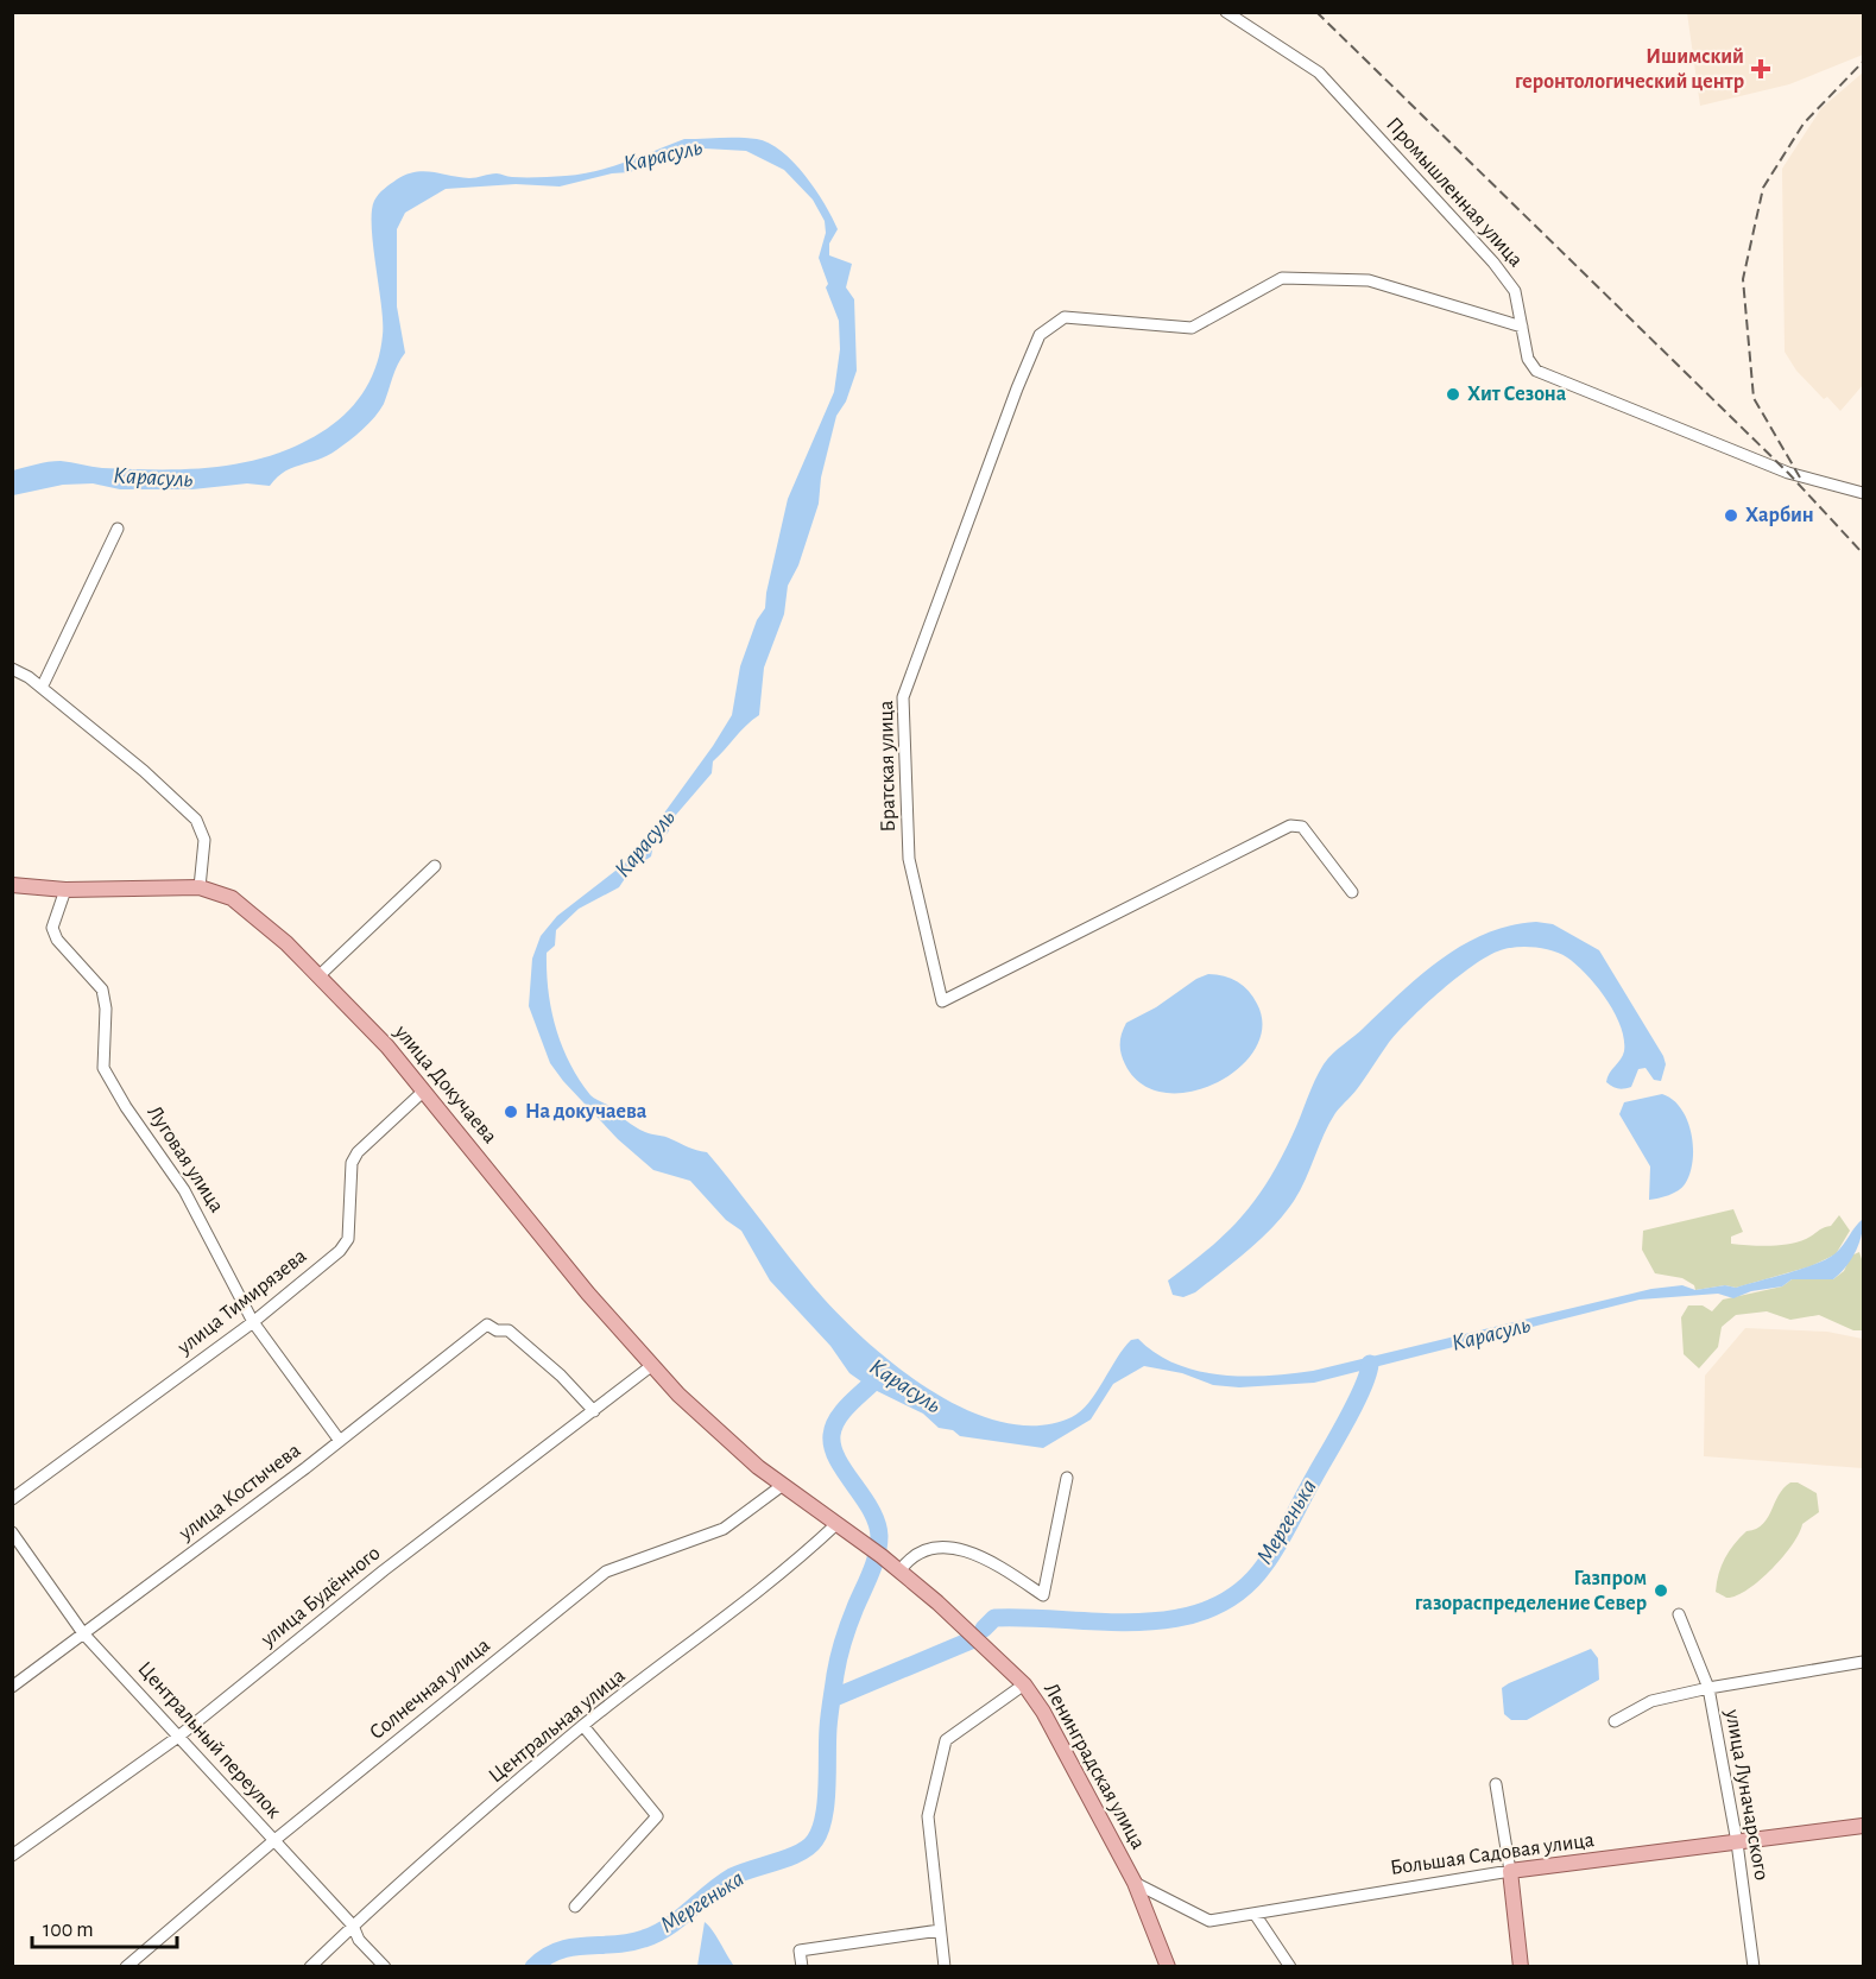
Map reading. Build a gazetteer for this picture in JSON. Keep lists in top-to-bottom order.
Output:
{
  "streets": {
    "main road": ["улица Докучаева", "Ленинградская улица", "Большая Садовая улица"],
    "street": [
      "Промышленная улица",
      "Братская улица",
      "Луговая улица",
      "улица Тимирязева",
      "улица Костычева",
      "улица Будённого",
      "Солнечная улица",
      "Центральная улица",
      "Центральный переулок",
      "улица Луначарского"
    ]
  },
  "crossings": [
    ["Промышленная улица", "Братская улица"],
    ["улица Докучаева", "улица Тимирязева"],
    ["улица Докучаева", "улица Будённого"],
    ["улица Докучаева", "Солнечная улица"],
    ["улица Докучаева", "Центральная улица"],
    ["улица Докучаева", "Ленинградская улица"],
    ["Луговая улица", "улица Тимирязева"],
    ["Луговая улица", "улица Костычева"],
    ["улица Костычева", "улица Будённого"],
    ["улица Костычева", "Центральный переулок"],
    ["улица Будённого", "Центральный переулок"],
    ["Солнечная улица", "Центральный переулок"],
    ["Центральная улица", "Центральный переулок"],
    ["Ленинградская улица", "Большая Садовая улица"],
    ["улица Луначарского", "Большая Садовая улица"]
  ],
  "water": ["Карасуль", "Мергенька"],
  "places": {
    "health": ["Ишимский геронтологический центр"],
    "other": [
      "Хит Сезона",
      "Харбин",
      "На докучаева",
      "Газпром газораспределение Север"
    ]
  },
  "scale_bar": "100 m"
}
